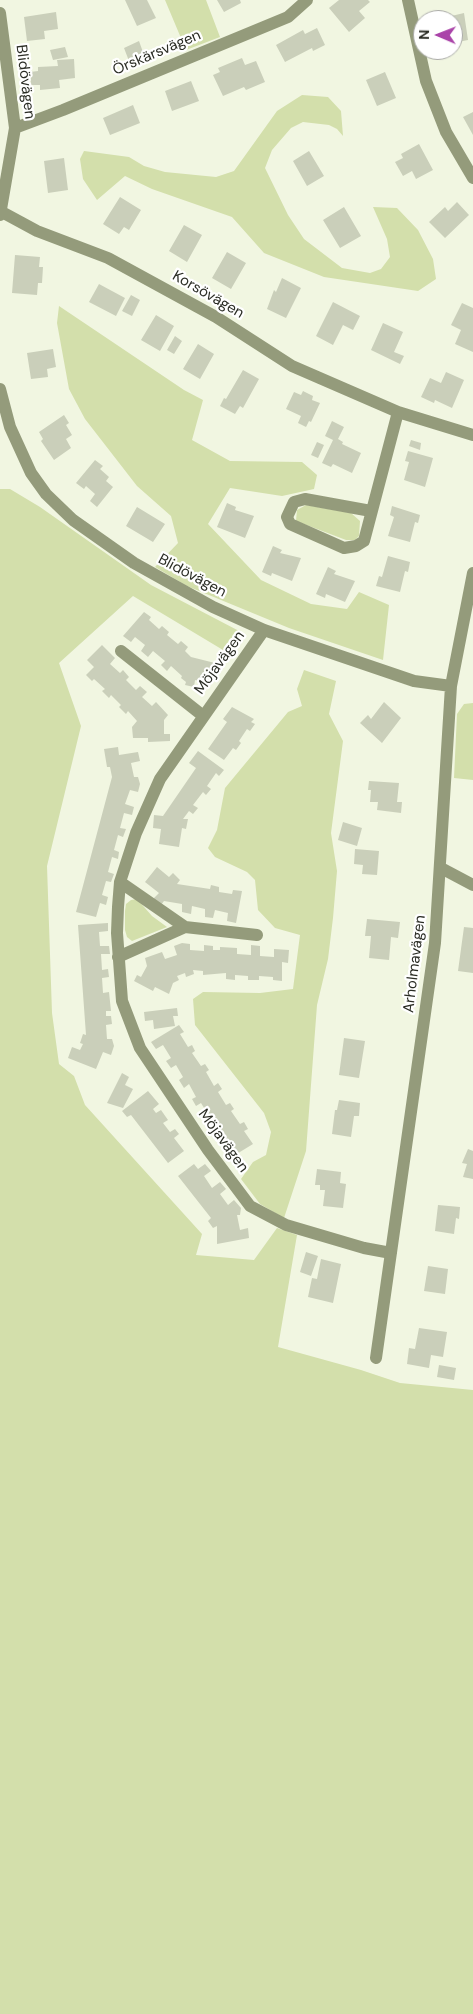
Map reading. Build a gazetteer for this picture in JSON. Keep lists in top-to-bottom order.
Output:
{
  "streets": {
    "street": [
      "Örskärsvägen",
      "Blidövägen",
      "Korsövägen",
      "Möjavägen",
      "Arholmavägen"
    ]
  },
  "crossings": [
    ["Örskärsvägen", "Blidövägen"],
    ["Blidövägen", "Korsövägen"],
    ["Blidövägen", "Möjavägen"],
    ["Blidövägen", "Arholmavägen"],
    ["Möjavägen", "Arholmavägen"]
  ],
  "north": "left"
}
